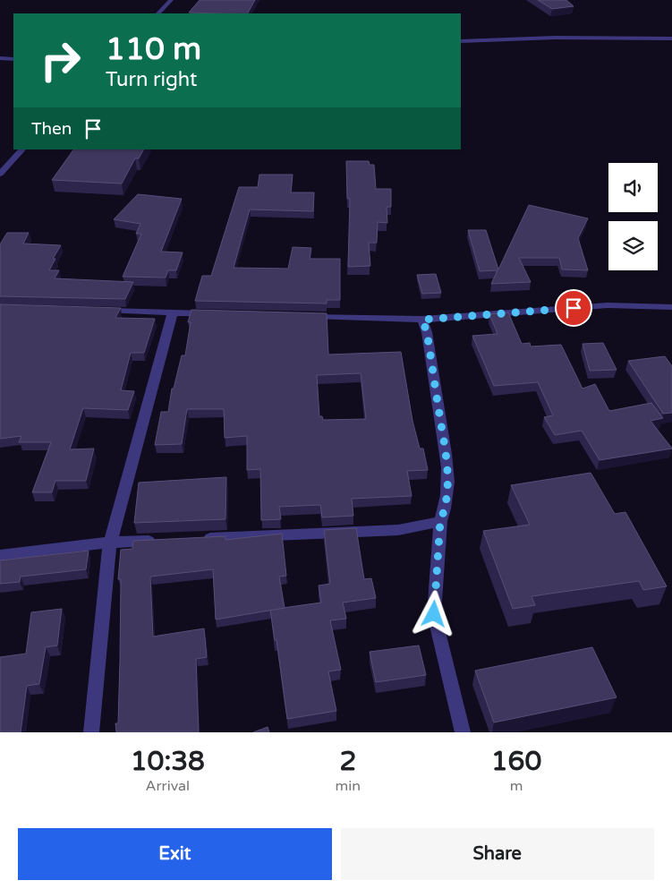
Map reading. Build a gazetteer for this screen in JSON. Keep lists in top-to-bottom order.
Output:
{
  "page": {
    "turn": ["110 m", "Turn right"],
    "then": "Then",
    "eta": [
      "10:38",
      "Arrival",
      "2",
      "min",
      "160",
      "m"
    ],
    "buttons": ["Exit", "Share"]
  }
}
